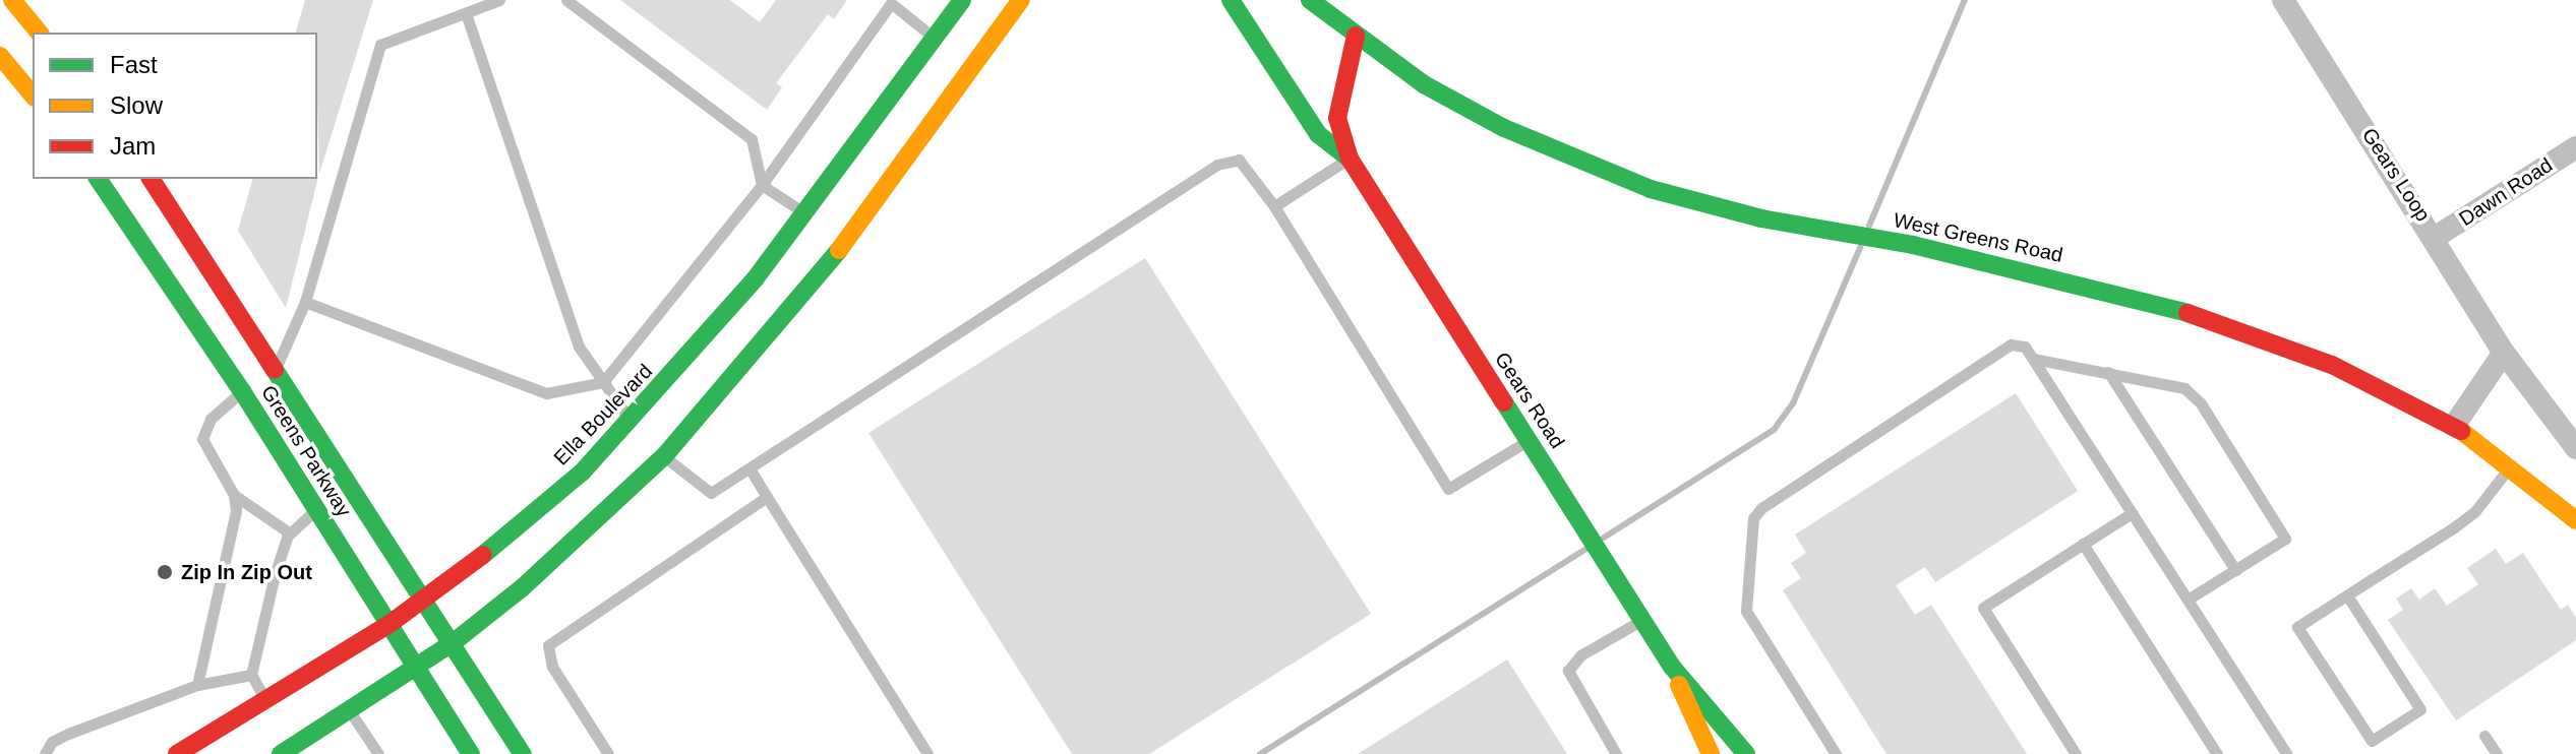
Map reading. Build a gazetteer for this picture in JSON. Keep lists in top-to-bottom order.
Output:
{
  "streets": {
    "main road": [
      "West Greens Road",
      "Gears Road",
      "Ella Boulevard",
      "Greens Parkway"
    ],
    "street": ["Gears Loop", "Dawn Road"]
  },
  "crossings": [
    ["Gears Loop", "Dawn Road"],
    ["West Greens Road", "Gears Road"],
    ["Ella Boulevard", "Greens Parkway"]
  ],
  "places": ["Zip In Zip Out"],
  "legend": ["Fast", "Slow", "Jam"]
}
